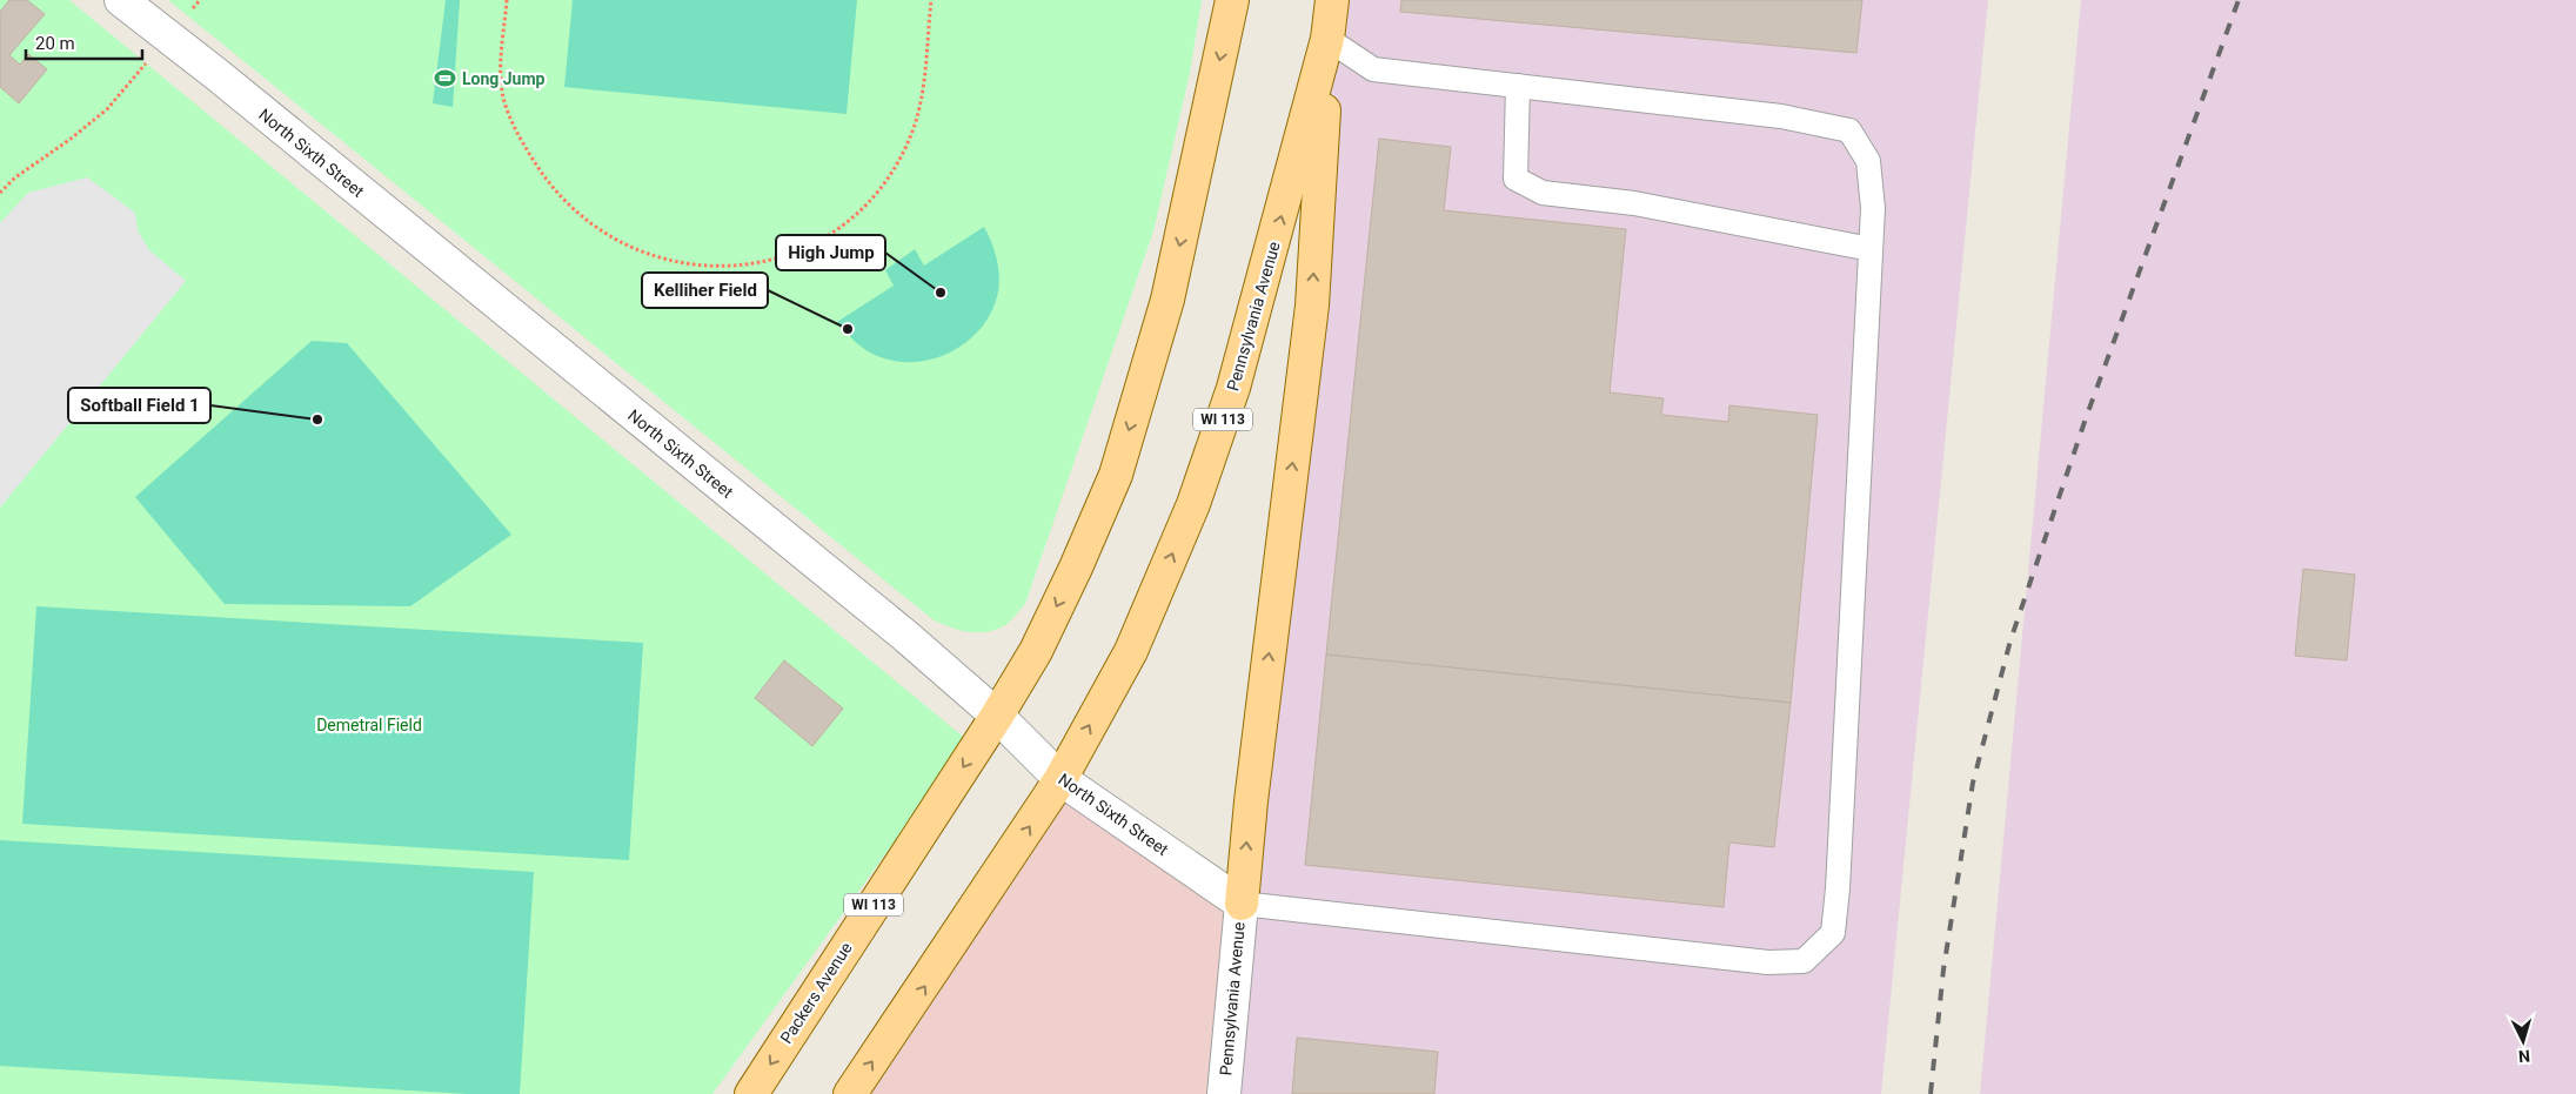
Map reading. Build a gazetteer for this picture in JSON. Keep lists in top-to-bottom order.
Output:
{
  "streets": {
    "main road": ["Pennsylvania Avenue", "WI 113", "Packers Avenue"],
    "street": ["North Sixth Street"]
  },
  "crossings": [
    ["North Sixth Street", "Pennsylvania Avenue"],
    ["North Sixth Street", "WI 113"],
    ["North Sixth Street", "Packers Avenue"],
    ["Pennsylvania Avenue", "WI 113"],
    ["WI 113", "Packers Avenue"]
  ],
  "parks": ["Demetral Field"],
  "places": {
    "sports": ["Long Jump"],
    "other": ["High Jump", "Kelliher Field", "Softball Field 1"]
  },
  "scale_bar": "20 m",
  "north": "bottom"
}
